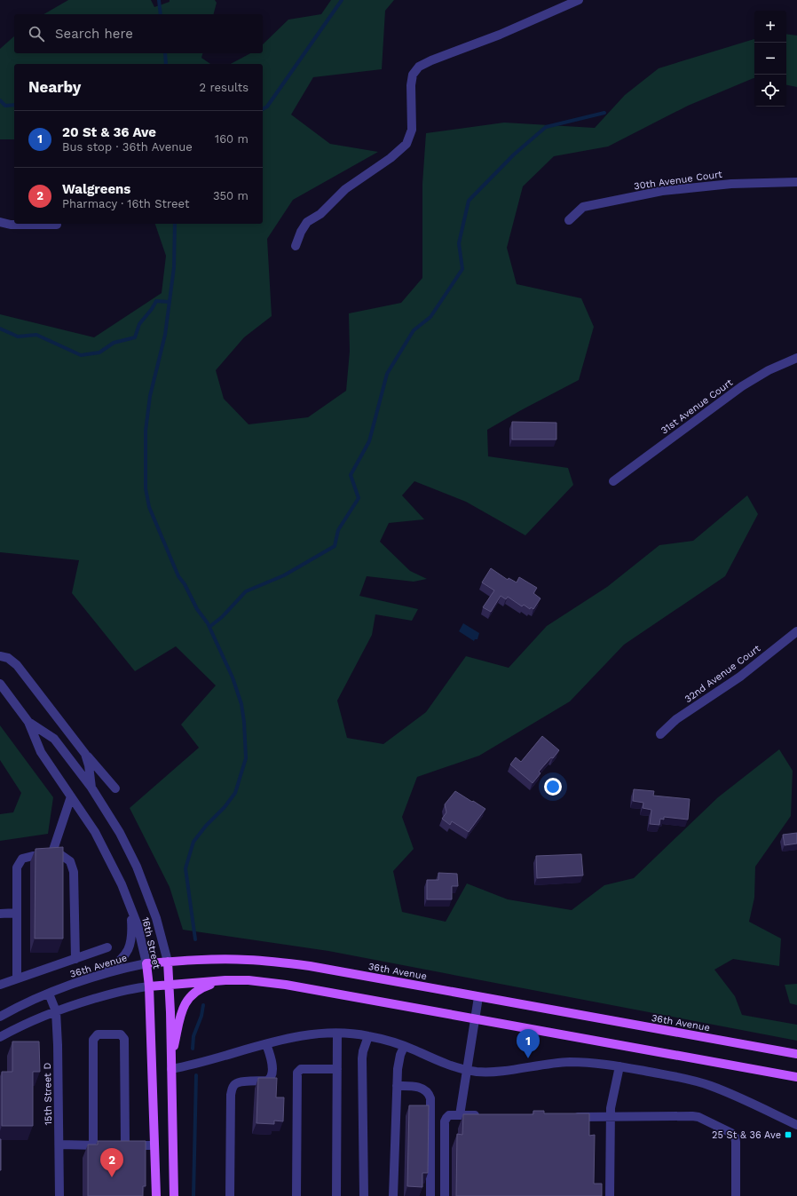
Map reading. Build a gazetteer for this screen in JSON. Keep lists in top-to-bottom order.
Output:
{
  "streets": {
    "main road": ["16th Street", "36th Avenue"],
    "street": [
      "30th Avenue Court",
      "31st Avenue Court",
      "32nd Avenue Court",
      "15th Street D"
    ]
  },
  "crossings": [
    ["16th Street", "36th Avenue"],
    ["36th Avenue", "15th Street D"]
  ],
  "places": {
    "transit": ["25 St & 36 Ave"]
  },
  "page": {
    "map_buttons": ["+", "−"],
    "search": "Search here",
    "heading": ["Nearby", "2 results"],
    "list": [
      {
        "mark": "1",
        "name": "20 St & 36 Ave",
        "note": "Bus stop · 36th Avenue",
        "value": "160 m"
      },
      {
        "mark": "2",
        "name": "Walgreens",
        "note": "Pharmacy · 16th Street",
        "value": "350 m"
      }
    ],
    "pins": ["1", "2"]
  }
}
